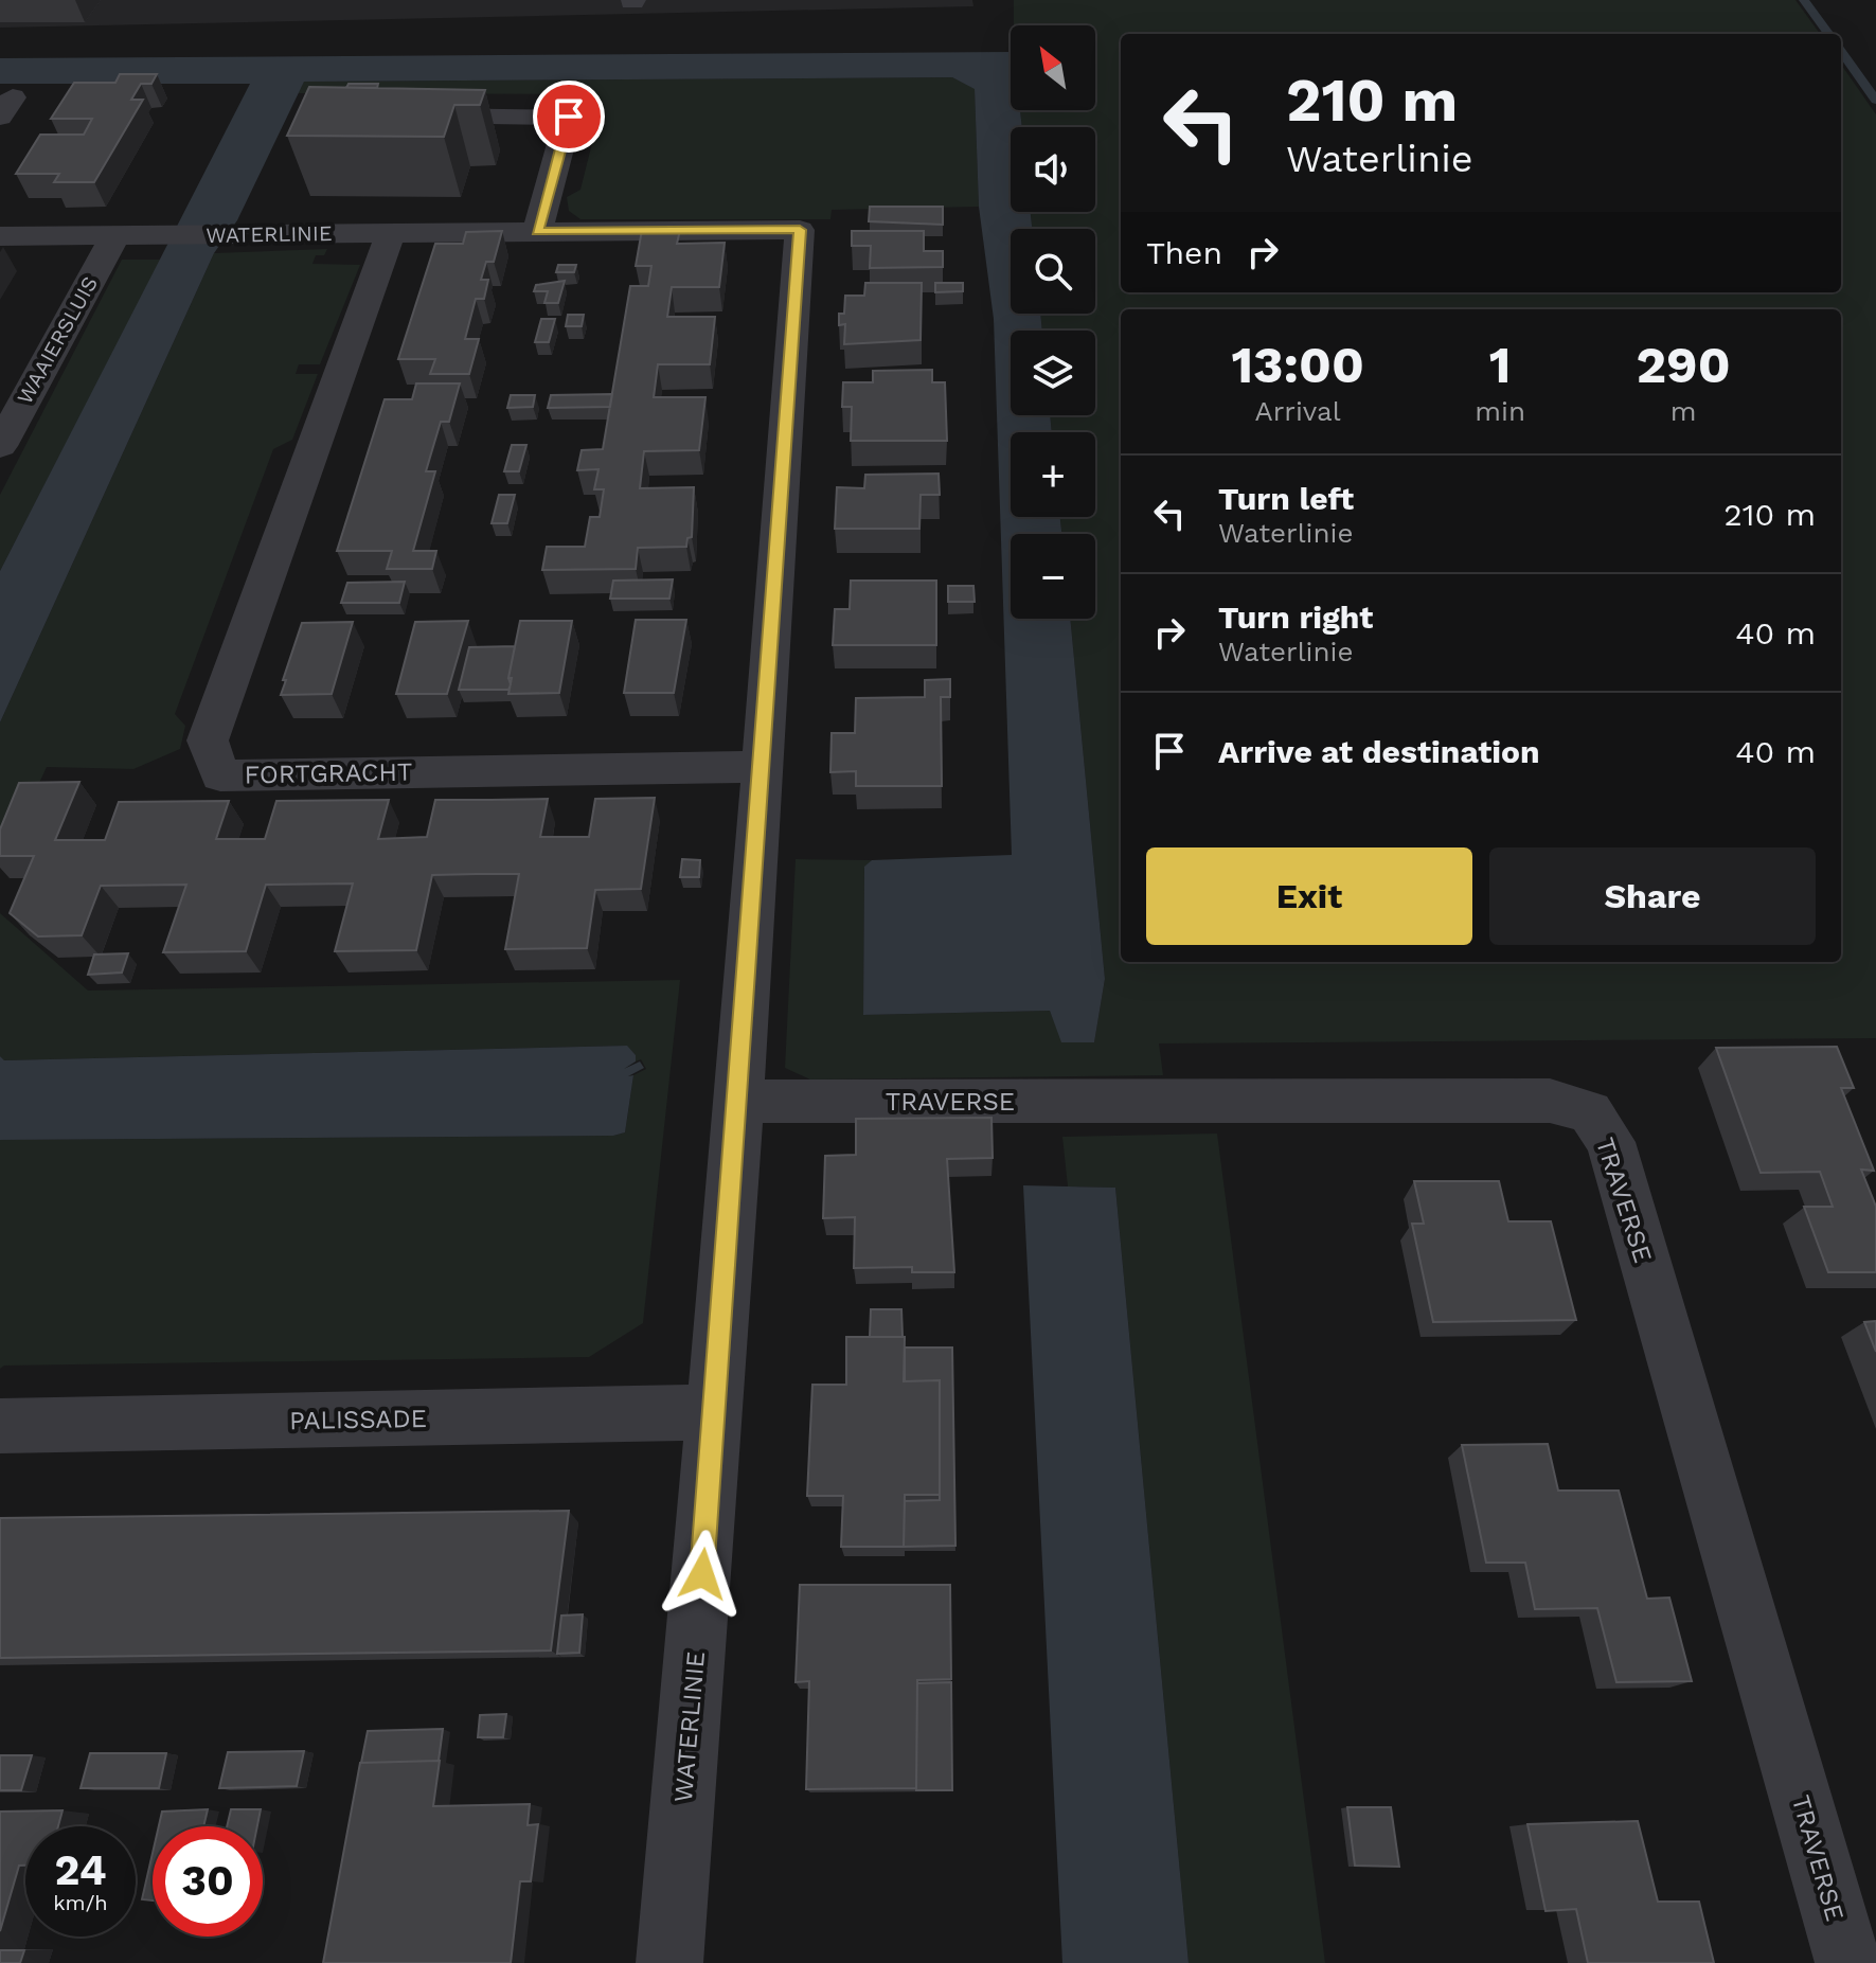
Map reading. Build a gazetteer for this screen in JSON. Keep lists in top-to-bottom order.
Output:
{
  "streets": {
    "street": [
      "WATERLINIE",
      "WAAIERSLUIS",
      "FORTGRACHT",
      "TRAVERSE",
      "PALISSADE"
    ]
  },
  "crossings": [
    ["WATERLINIE", "WAAIERSLUIS"],
    ["WATERLINIE", "FORTGRACHT"],
    ["WATERLINIE", "TRAVERSE"],
    ["WATERLINIE", "PALISSADE"]
  ],
  "north": "top left",
  "page": {
    "map_buttons": ["+", "−"],
    "turn": ["210 m", "Waterlinie"],
    "then": "Then",
    "eta": [
      "13:00",
      "Arrival",
      "1",
      "min",
      "290",
      "m"
    ],
    "list": [
      {
        "name": "Turn left",
        "note": "Waterlinie",
        "value": "210 m"
      },
      {
        "name": "Turn right",
        "note": "Waterlinie",
        "value": "40 m"
      },
      {
        "name": "Arrive at destination",
        "value": "40 m"
      }
    ],
    "buttons": ["Exit", "Share"],
    "speed": "24 km/h",
    "limit": "30"
  }
}
